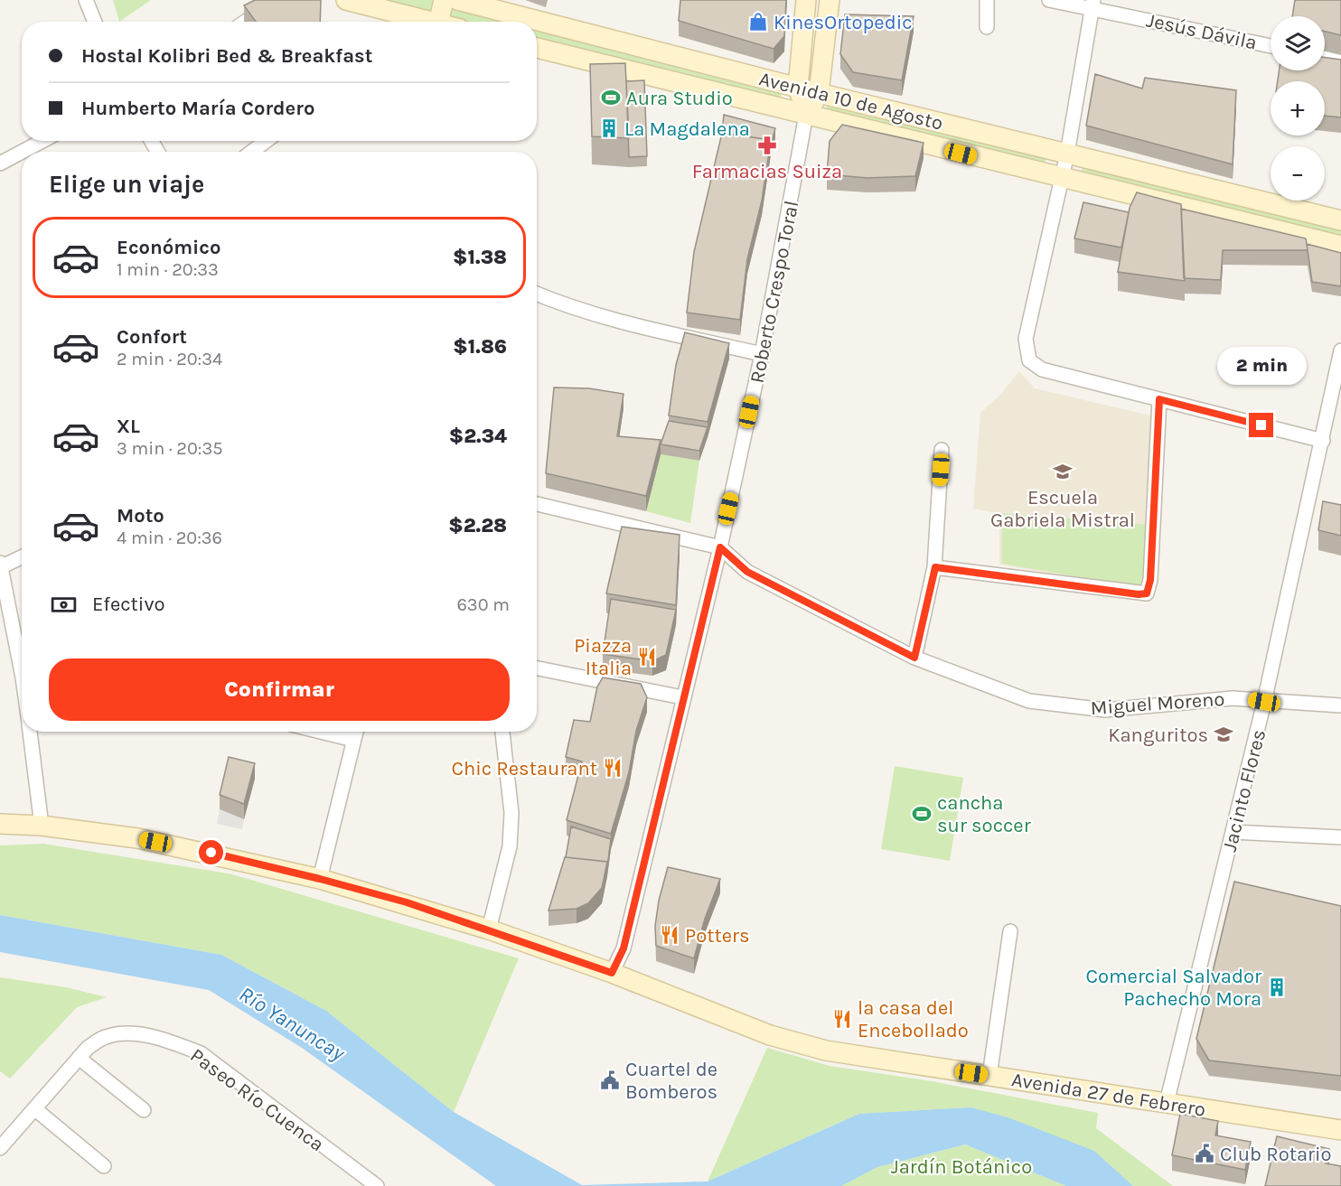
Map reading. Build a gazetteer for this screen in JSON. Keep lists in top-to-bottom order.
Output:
{
  "streets": {
    "main road": ["Avenida 10 de Agosto", "Roberto Crespo Toral", "Avenida 27 de Febrero"],
    "street": [
      "Jesús Dávila",
      "Miguel Moreno",
      "Jacinto Flores",
      "Paseo Río Cuenca"
    ]
  },
  "crossings": [
    ["Avenida 10 de Agosto", "Roberto Crespo Toral"],
    ["Roberto Crespo Toral", "Miguel Moreno"],
    ["Roberto Crespo Toral", "Avenida 27 de Febrero"],
    ["Miguel Moreno", "Jacinto Flores"],
    ["Jacinto Flores", "Avenida 27 de Febrero"]
  ],
  "water": ["Río Yanuncay"],
  "parks": ["Jardín Botánico"],
  "places": {
    "shop": ["KinesOrtopedic"],
    "sports": ["Aura Studio", "cancha sur soccer"],
    "building": ["La Magdalena", "Comercial Salvador Pachecho Mora"],
    "pharmacy": ["Farmacias Suiza"],
    "school or university": ["Escuela Gabriela Mistral", "Kanguritos"],
    "restaurant": [
      "Piazza Italia",
      "Chic Restaurant",
      "Potters",
      "la casa del Encebollado"
    ],
    "public building": ["Cuartel de Bomberos", "Club Rotario"]
  },
  "page": {
    "map_buttons": ["+", "−"],
    "banner": ["Hostal Kolibri Bed & Breakfast", "Humberto María Cordero"],
    "heading": "Elige un viaje",
    "list": [
      {
        "name": "Económico",
        "note": "1 min · 20:33",
        "value": "$1.38"
      },
      {
        "name": "Confort",
        "note": "2 min · 20:34",
        "value": "$1.86"
      },
      {
        "name": "XL",
        "note": "3 min · 20:35",
        "value": "$2.34"
      },
      {
        "name": "Moto",
        "note": "4 min · 20:36",
        "value": "$2.28"
      }
    ],
    "bubble": "2 min",
    "pay": ["Efectivo", "630 m"],
    "buttons": "Confirmar"
  }
}
